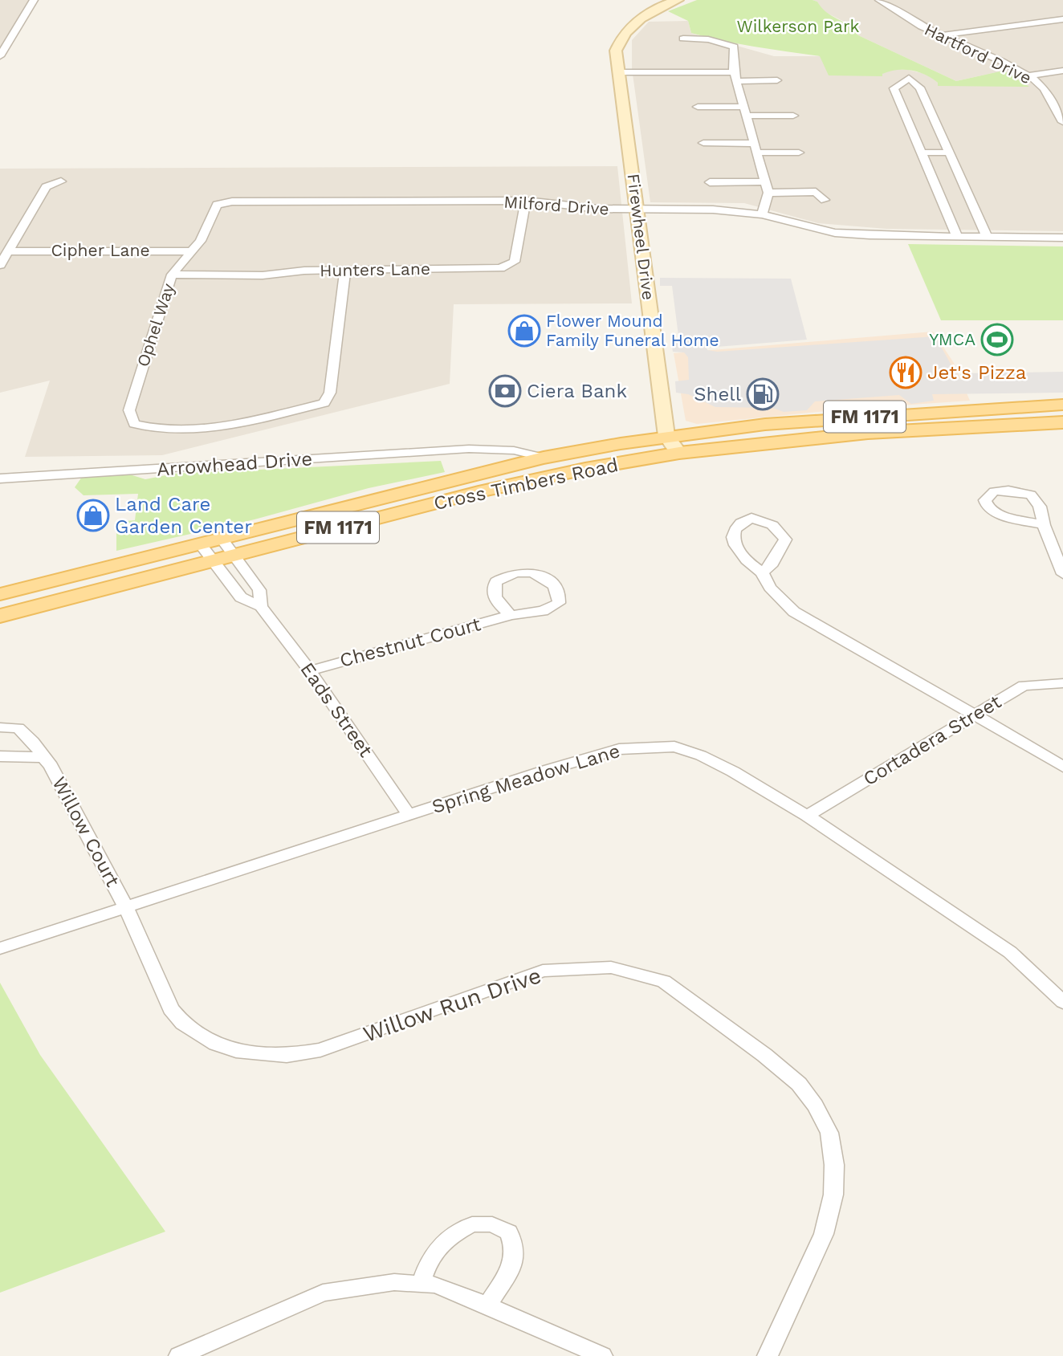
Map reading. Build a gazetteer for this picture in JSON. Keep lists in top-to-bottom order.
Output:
{
  "streets": {
    "main road": ["FM 1171", "Cross Timbers Road"],
    "street": [
      "Hartford Drive",
      "Milford Drive",
      "Firewheel Drive",
      "Cipher Lane",
      "Hunters Lane",
      "Ophel Way",
      "Arrowhead Drive",
      "Chestnut Court",
      "Eads Street",
      "Cortadera Street",
      "Spring Meadow Lane",
      "Willow Court",
      "Willow Run Drive"
    ]
  },
  "crossings": [
    ["Milford Drive", "Firewheel Drive"],
    ["Milford Drive", "Hunters Lane"],
    ["Milford Drive", "Ophel Way"],
    ["Firewheel Drive", "Cross Timbers Road"],
    ["Cipher Lane", "Ophel Way"],
    ["Hunters Lane", "Ophel Way"],
    ["Arrowhead Drive", "Cross Timbers Road"],
    ["Cross Timbers Road", "Eads Street"],
    ["Chestnut Court", "Eads Street"],
    ["Eads Street", "Spring Meadow Lane"],
    ["Cortadera Street", "Spring Meadow Lane"],
    ["Spring Meadow Lane", "Willow Court"],
    ["Spring Meadow Lane", "Willow Run Drive"],
    ["Willow Court", "Willow Run Drive"]
  ],
  "parks": ["Wilkerson Park"],
  "places": {
    "shop": ["Flower Mound Family Funeral Home", "Land Care Garden Center"],
    "sports": ["YMCA"],
    "restaurant": ["Jet's Pizza"],
    "bank": ["Ciera Bank"],
    "fuel station": ["Shell"]
  }
}
